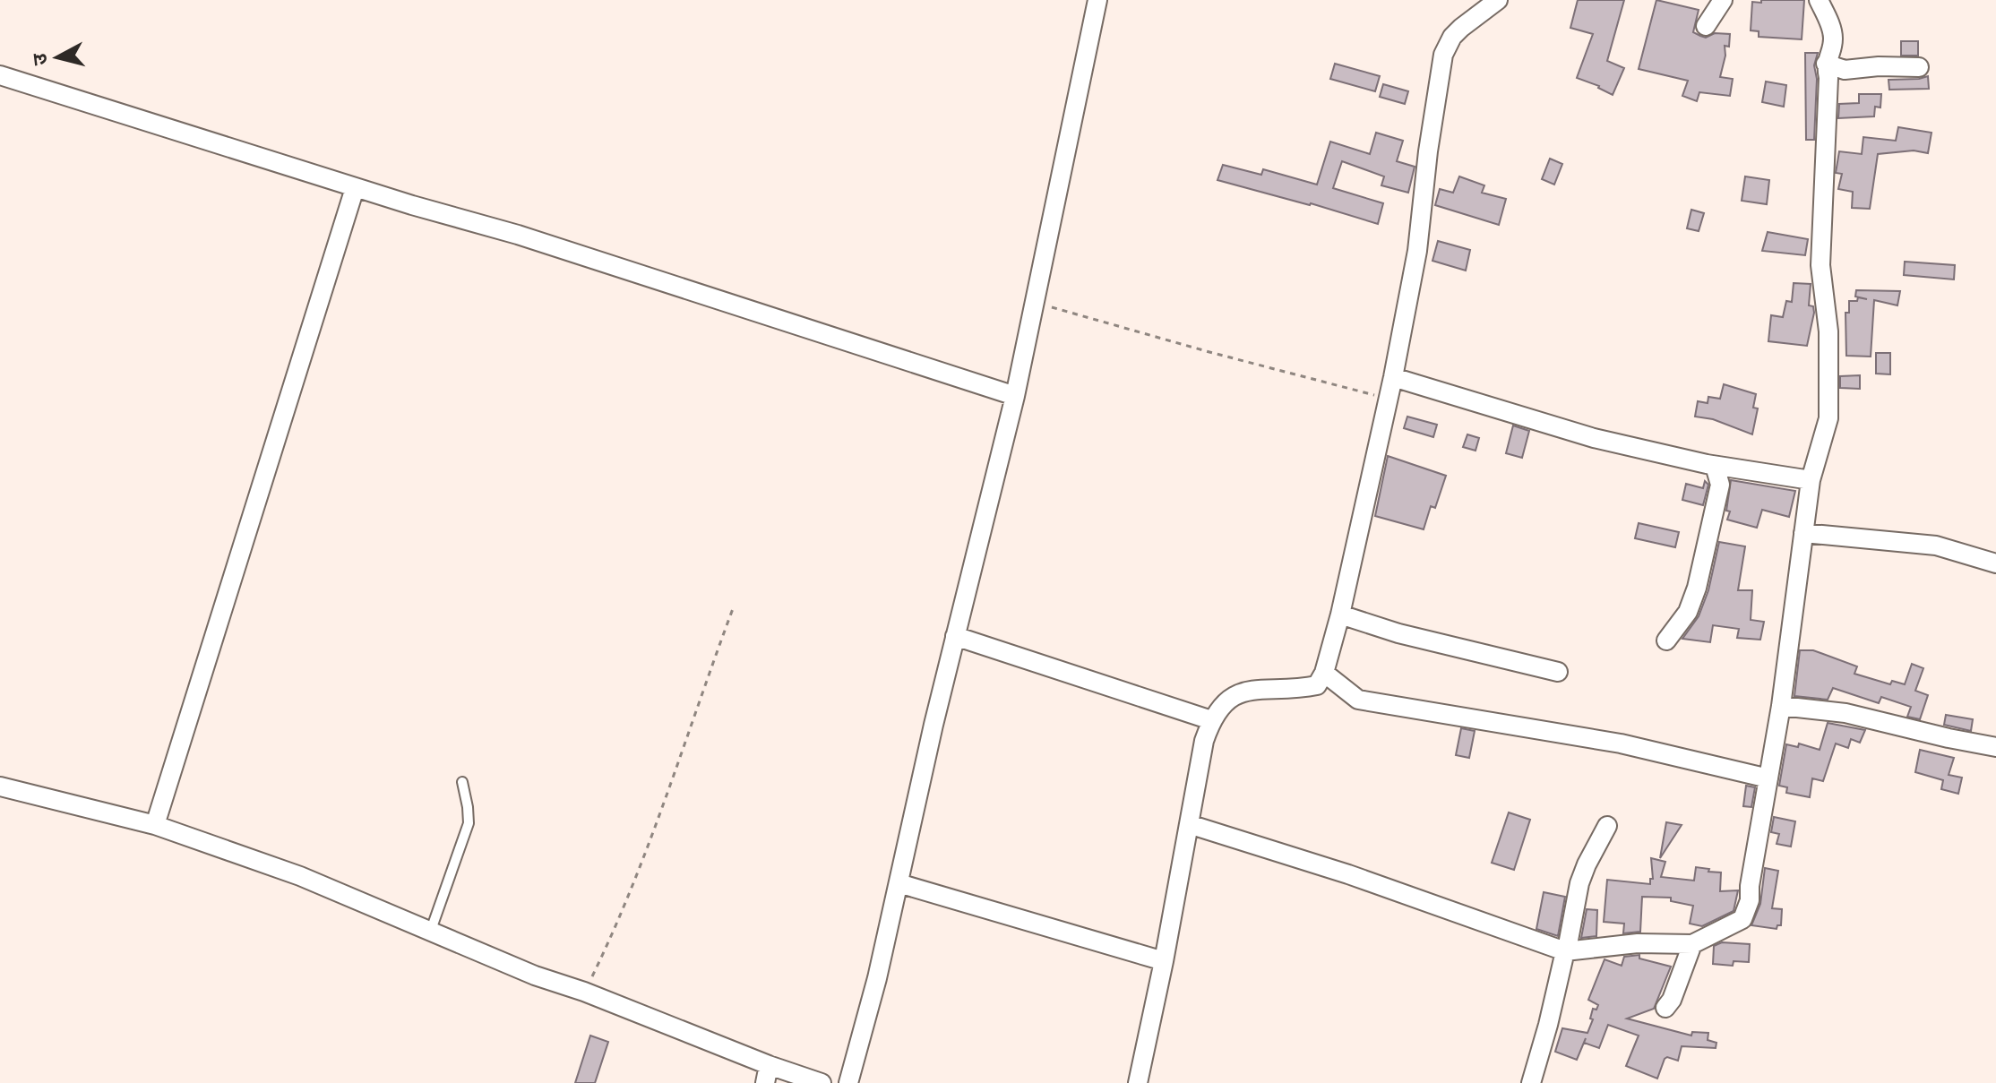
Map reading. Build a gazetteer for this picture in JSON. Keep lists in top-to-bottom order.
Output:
{
  "north": "left"
}
